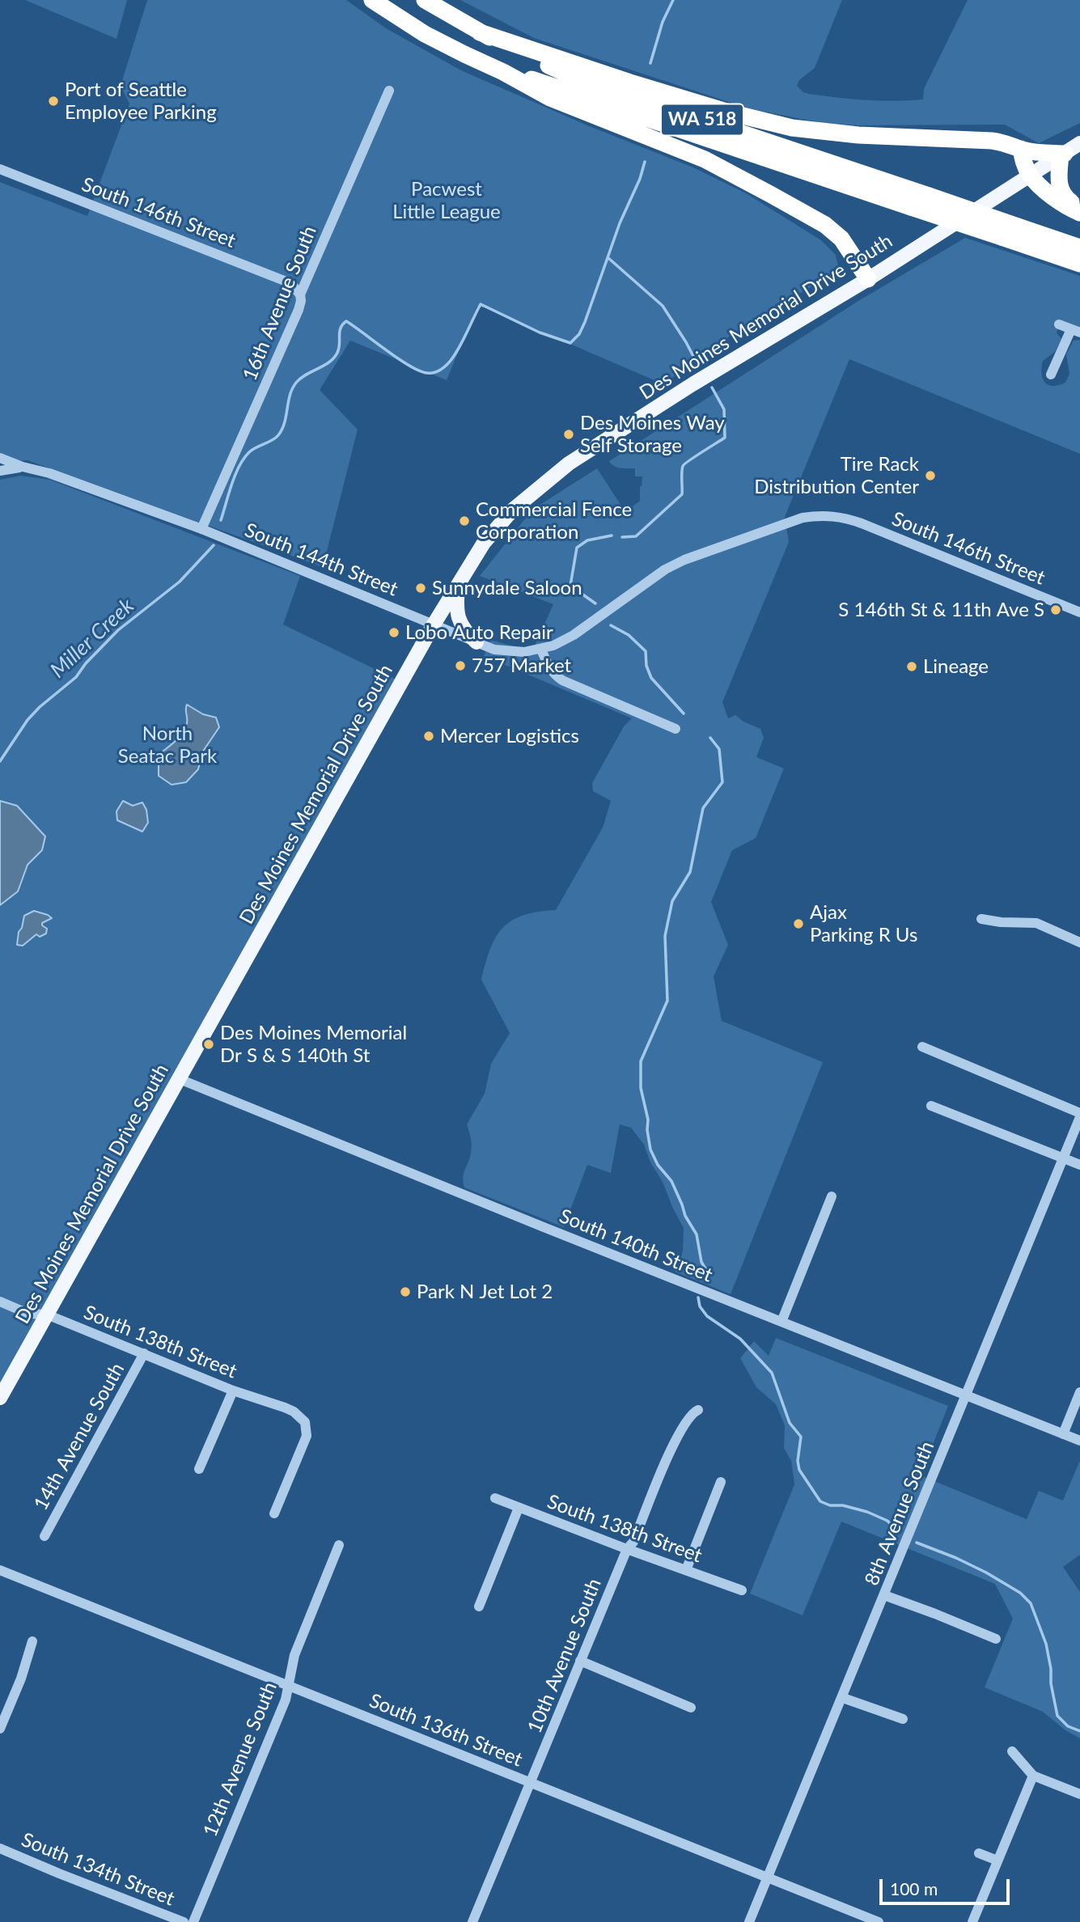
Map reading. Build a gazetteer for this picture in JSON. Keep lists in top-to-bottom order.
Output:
{
  "streets": {
    "highway": ["WA 518"],
    "main road": ["Des Moines Memorial Drive South"],
    "street": [
      "South 146th Street",
      "16th Avenue South",
      "South 144th Street",
      "South 140th Street",
      "South 138th Street",
      "14th Avenue South",
      "8th Avenue South",
      "10th Avenue South",
      "South 136th Street",
      "12th Avenue South",
      "South 134th Street"
    ]
  },
  "crossings": [
    ["South 146th Street", "16th Avenue South"],
    ["South 146th Street", "South 144th Street"],
    ["16th Avenue South", "South 144th Street"],
    ["Des Moines Memorial Drive South", "South 144th Street"],
    ["Des Moines Memorial Drive South", "South 140th Street"],
    ["Des Moines Memorial Drive South", "South 138th Street"],
    ["South 140th Street", "8th Avenue South"],
    ["South 138th Street", "14th Avenue South"],
    ["South 138th Street", "10th Avenue South"],
    ["8th Avenue South", "South 136th Street"],
    ["10th Avenue South", "South 136th Street"],
    ["South 136th Street", "12th Avenue South"]
  ],
  "water": ["Miller Creek"],
  "parks": ["Pacwest Little League", "North Seatac Park"],
  "places": [
    "Port of Seattle Employee Parking",
    "Des Moines Way Self Storage",
    "Tire Rack Distribution Center",
    "Commercial Fence Corporation",
    "Sunnydale Saloon",
    "S 146th St & 11th Ave S",
    "Lobo Auto Repair",
    "757 Market",
    "Lineage",
    "Mercer Logistics",
    "Ajax Parking R Us",
    "Des Moines Memorial Dr S & S 140th St",
    "Park N Jet Lot 2"
  ],
  "scale_bar": "100 m"
}
